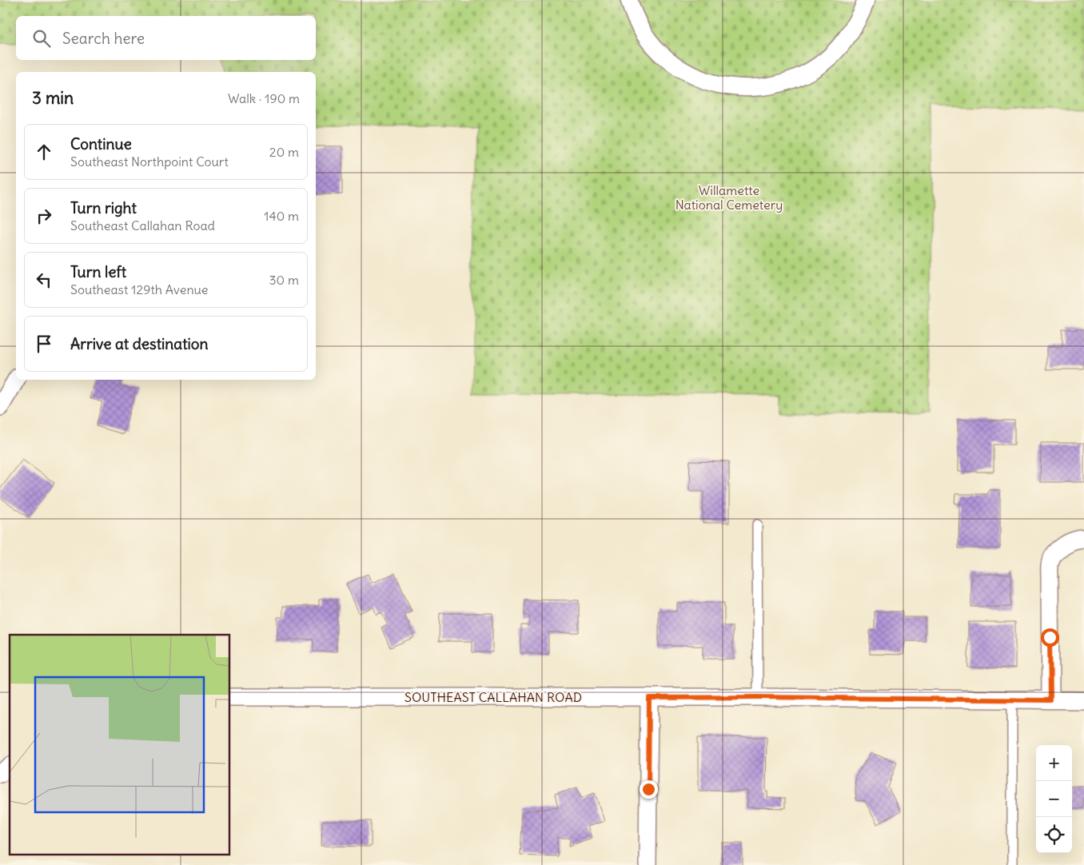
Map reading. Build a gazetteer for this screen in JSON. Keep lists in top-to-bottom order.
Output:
{
  "streets": {
    "street": ["SOUTHEAST CALLAHAN ROAD"]
  },
  "parks": ["Willamette National Cemetery"],
  "page": {
    "search": "Search here",
    "heading": ["3 min", "Walk · 190 m"],
    "list": [
      ["Continue", "Southeast Northpoint Court", "20 m"],
      ["Turn right", "Southeast Callahan Road", "140 m"],
      ["Turn left", "Southeast 129th Avenue", "30 m"],
      "Arrive at destination"
    ],
    "map_buttons": ["+", "−"]
  }
}
